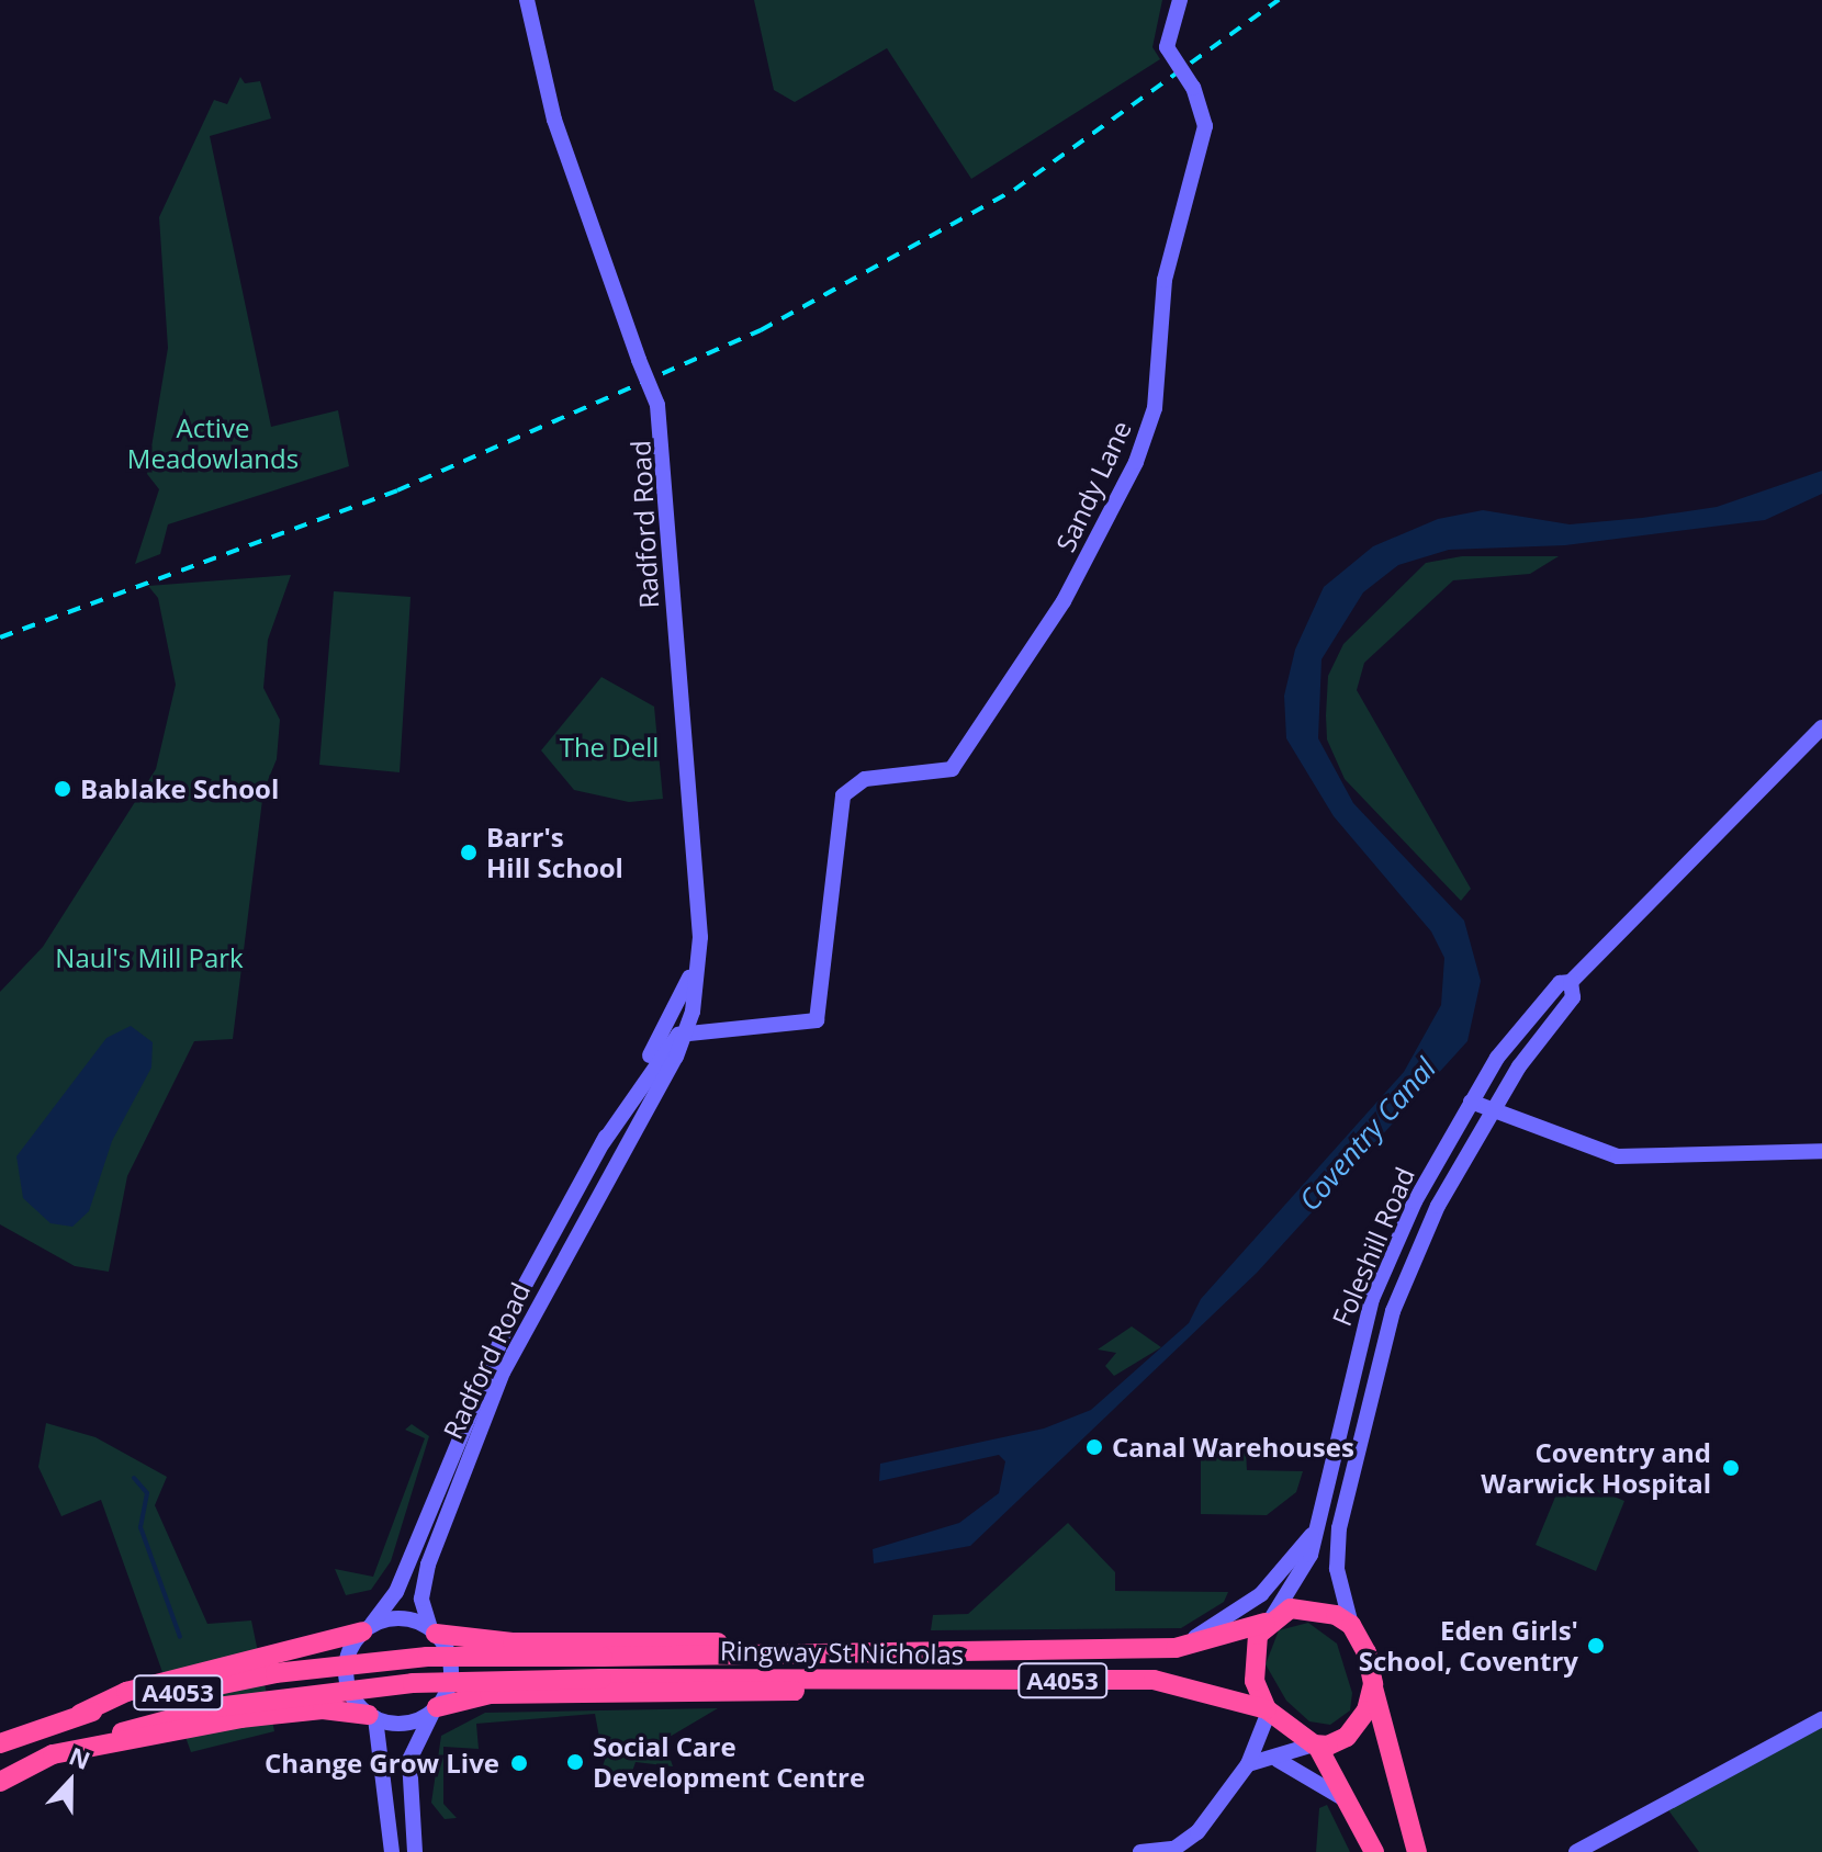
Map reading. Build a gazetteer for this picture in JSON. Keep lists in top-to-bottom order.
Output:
{
  "streets": {
    "highway": ["Ringway St Nicholas", "A4053"],
    "main road": ["Sandy Lane", "Radford Road", "Foleshill Road"]
  },
  "crossings": [
    ["Sandy Lane", "Radford Road"],
    ["Foleshill Road", "Ringway St Nicholas"],
    ["Foleshill Road", "A4053"],
    ["Ringway St Nicholas", "A4053"]
  ],
  "water": ["Coventry Canal"],
  "parks": ["Active Meadowlands", "The Dell", "Naul's Mill Park"],
  "places": [
    "Bablake School",
    "Barr's Hill School",
    "Canal Warehouses",
    "Coventry and Warwick Hospital",
    "Eden Girls' School, Coventry",
    "Social Care Development Centre",
    "Change Grow Live"
  ],
  "north": "top"
}
